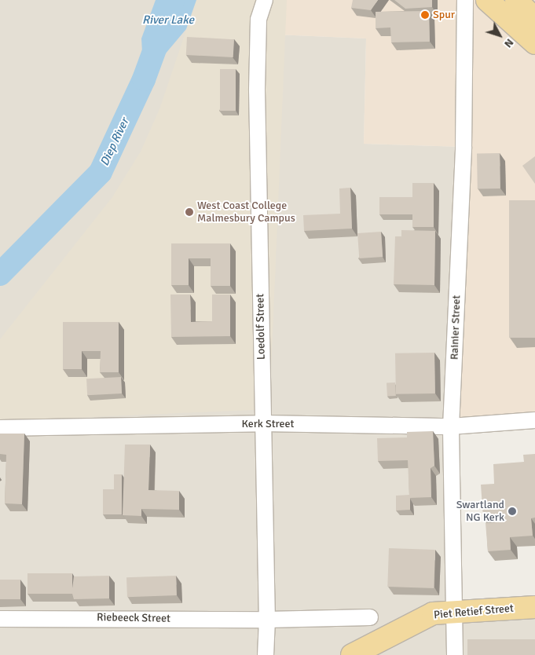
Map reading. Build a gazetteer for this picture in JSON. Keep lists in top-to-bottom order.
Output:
{
  "streets": {
    "main road": ["Piet Retief Street"],
    "street": [
      "Loedolf Street",
      "Rainier Street",
      "Kerk Street",
      "Riebeeck Street"
    ]
  },
  "crossings": [
    ["Loedolf Street", "Kerk Street"],
    ["Loedolf Street", "Riebeeck Street"],
    ["Rainier Street", "Kerk Street"],
    ["Rainier Street", "Piet Retief Street"]
  ],
  "water": ["River Lake", "Diep River"],
  "places": ["Spur", "West Coast College Malmesbury Campus", "Swartland NG Kerk"],
  "north": "bottom right"
}
